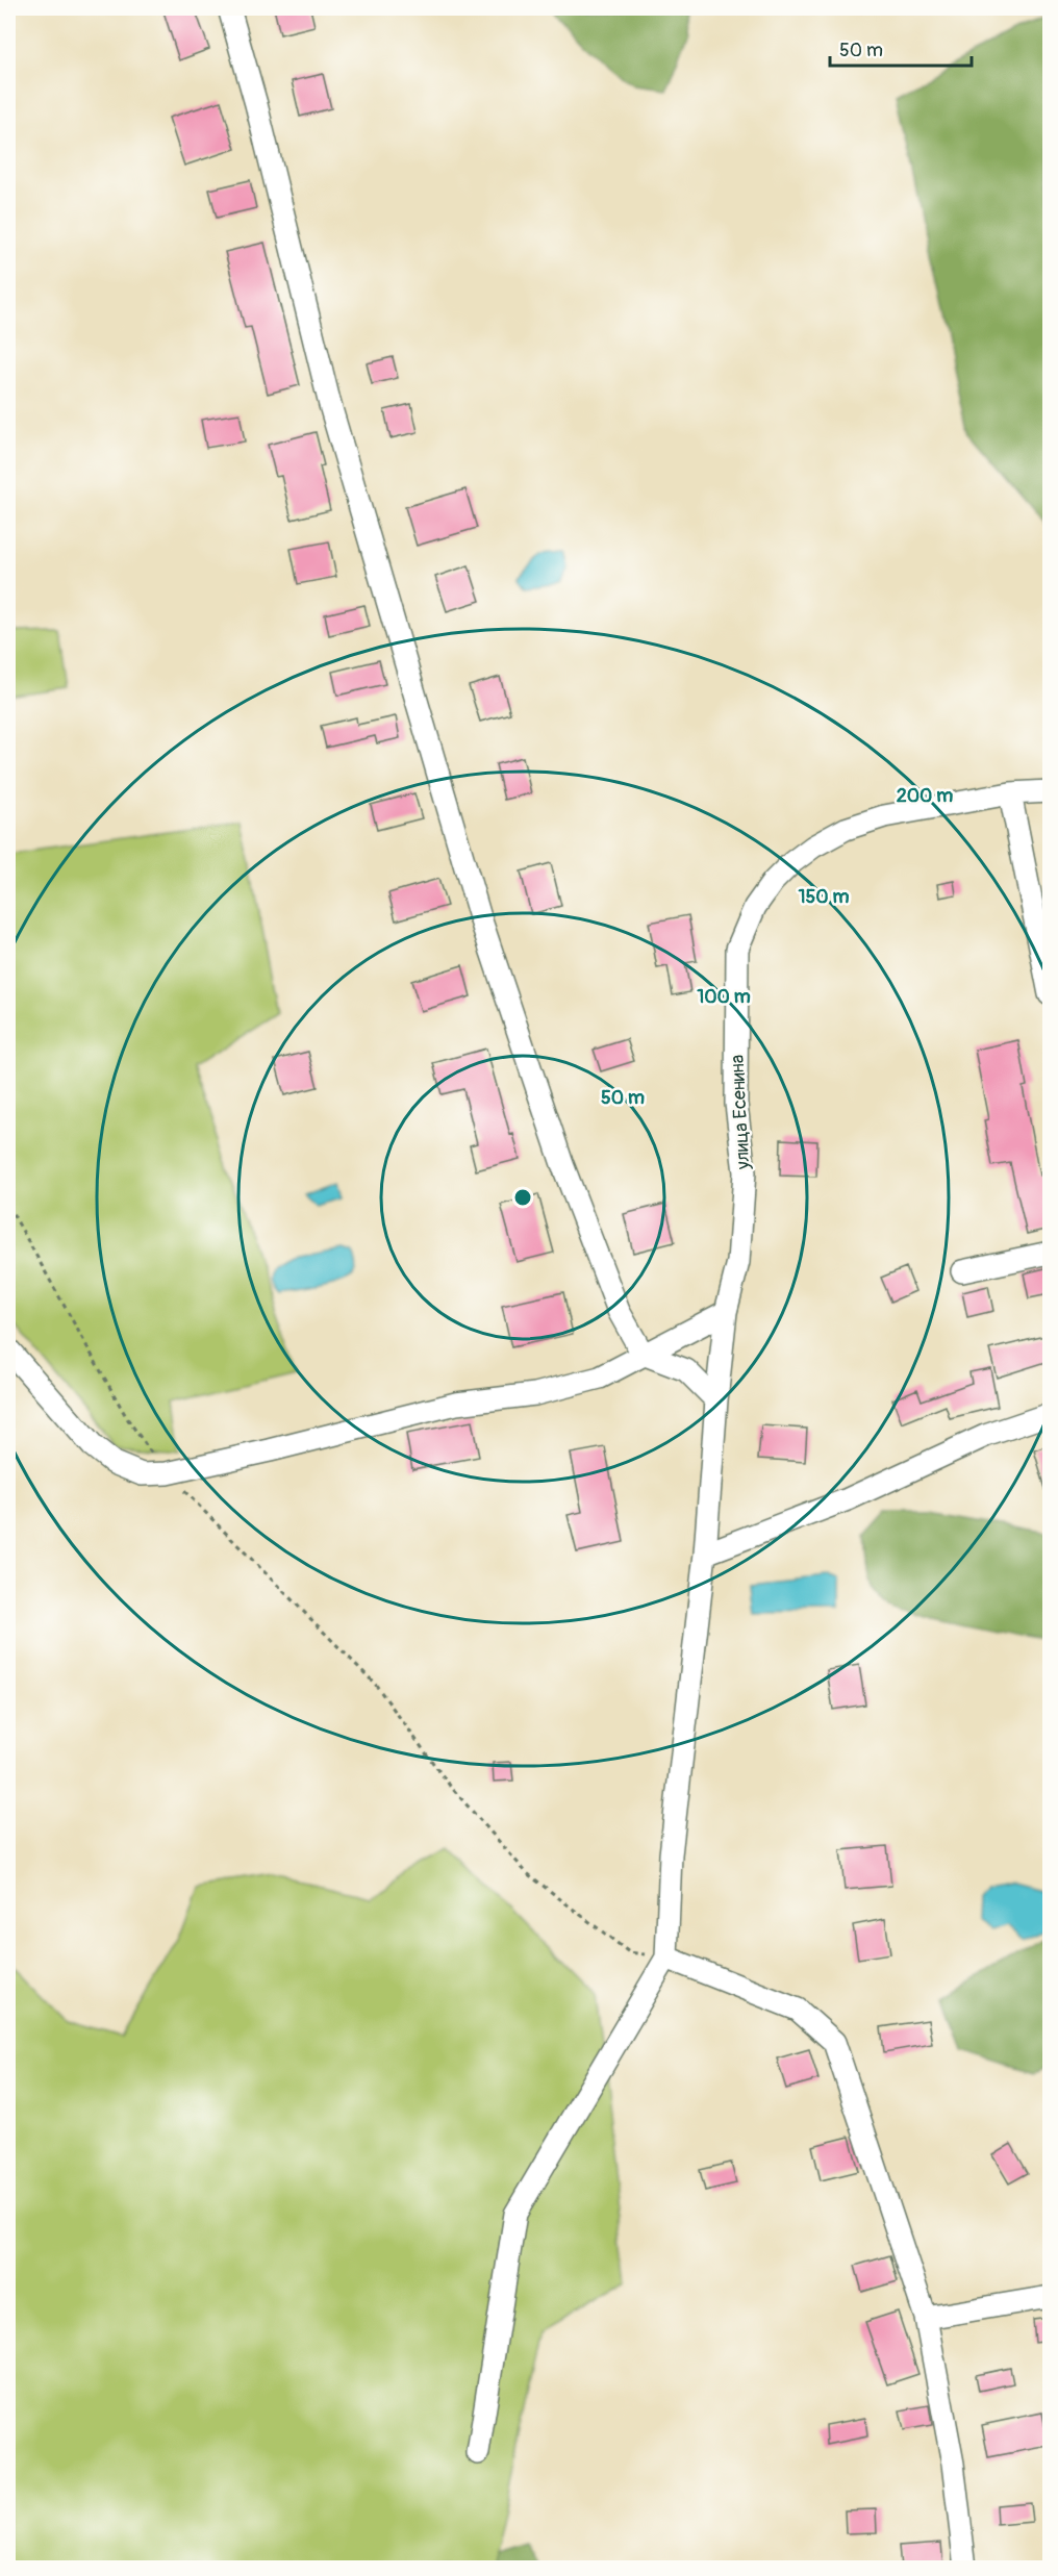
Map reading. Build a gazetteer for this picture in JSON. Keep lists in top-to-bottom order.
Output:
{
  "streets": {
    "street": ["улица Есенина"]
  },
  "scale_bar": "50 m",
  "rings": [
    "200 m",
    "150 m",
    "100 m",
    "50 m"
  ]
}
